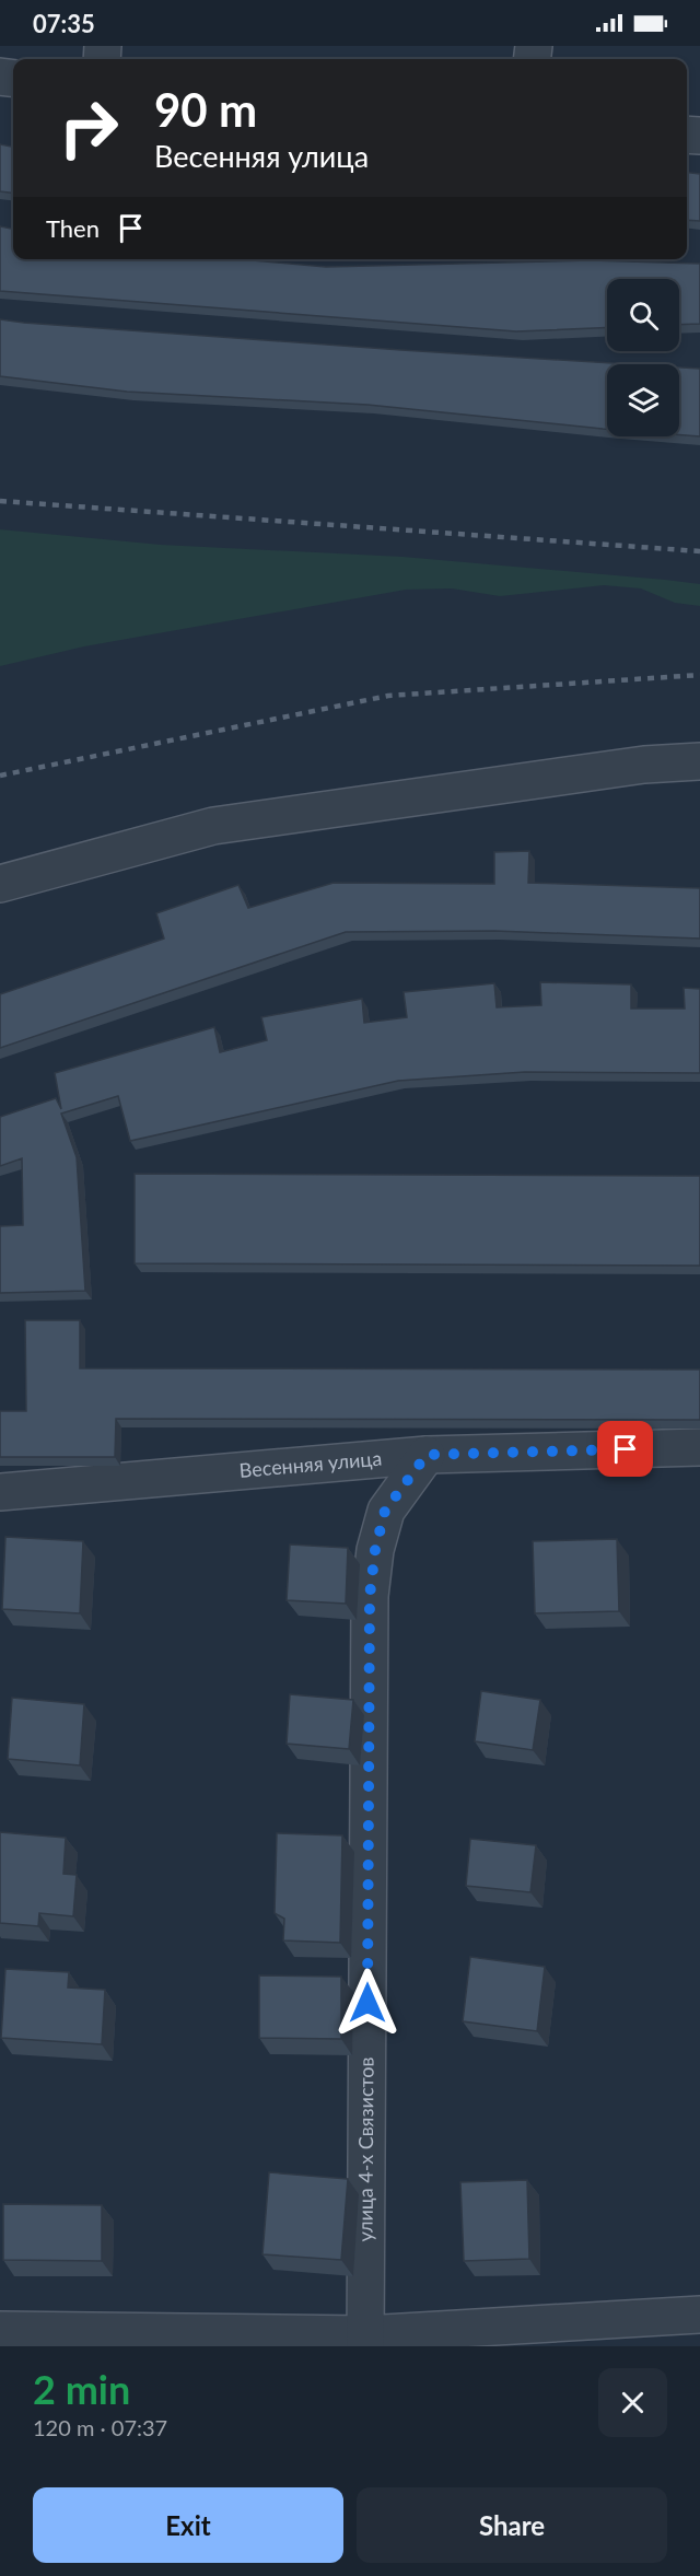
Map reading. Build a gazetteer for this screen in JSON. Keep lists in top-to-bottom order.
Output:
{
  "streets": {
    "street": ["Весенняя улица", "улица 4-х Связистов"]
  },
  "crossings": [
    ["Весенняя улица", "улица 4-х Связистов"]
  ],
  "page": {
    "status": "07:35",
    "turn": ["90 m", "Весенняя улица"],
    "then": "Then",
    "heading": ["2 min", "120 m · 07:37"],
    "buttons": ["Exit", "Share"]
  }
}
